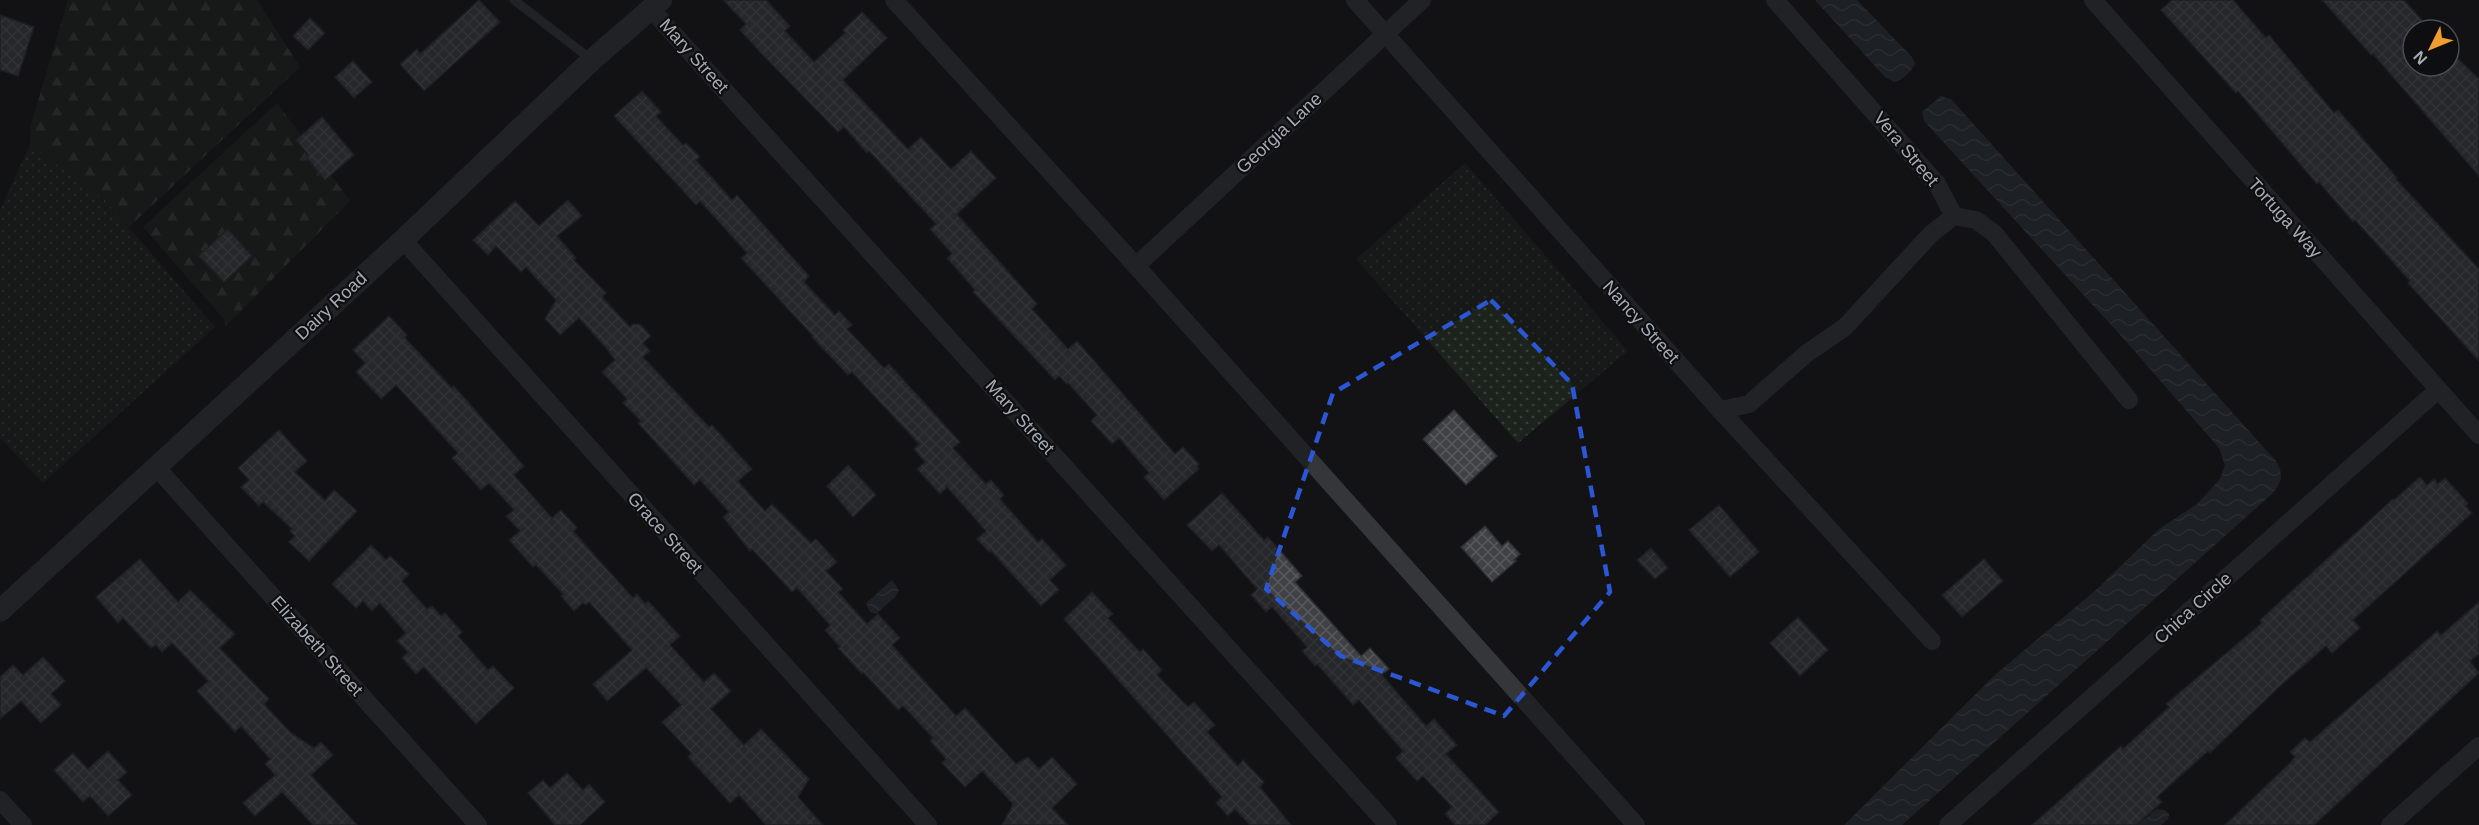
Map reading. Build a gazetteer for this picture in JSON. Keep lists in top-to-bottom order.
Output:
{
  "streets": {
    "street": [
      "Mary Street",
      "Georgia Lane",
      "Vera Street",
      "Tortuga Way",
      "Dairy Road",
      "Nancy Street",
      "Grace Street",
      "Chica Circle",
      "Elizabeth Street"
    ]
  },
  "crossings": [
    ["Mary Street", "Dairy Road"],
    ["Georgia Lane", "Nancy Street"],
    ["Tortuga Way", "Chica Circle"],
    ["Dairy Road", "Grace Street"],
    ["Dairy Road", "Elizabeth Street"]
  ],
  "north": "bottom left"
}
